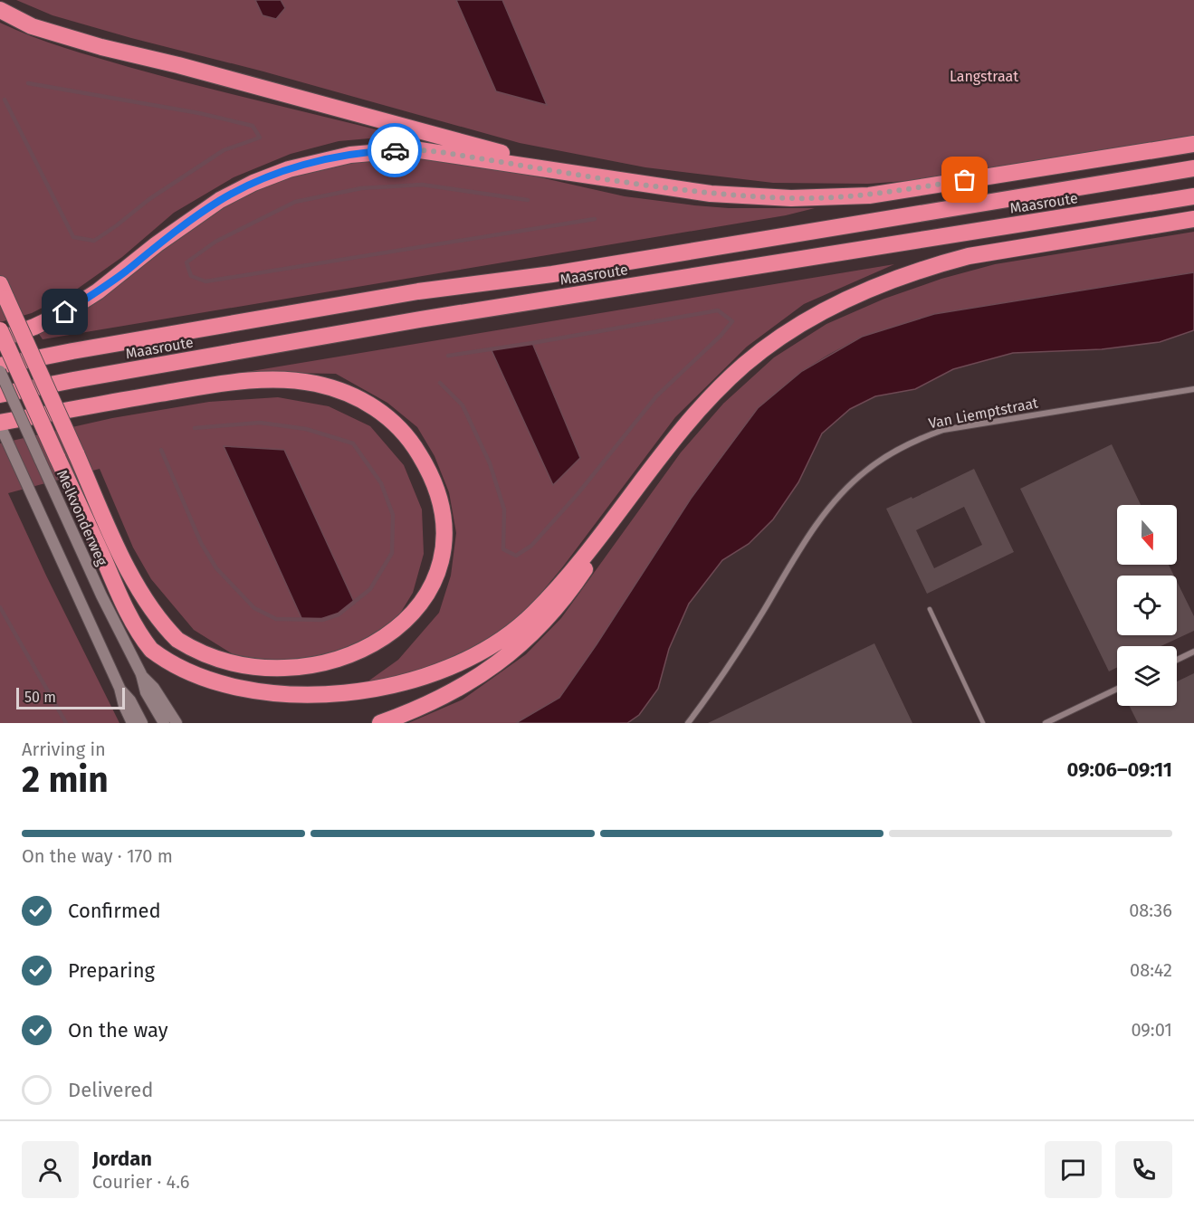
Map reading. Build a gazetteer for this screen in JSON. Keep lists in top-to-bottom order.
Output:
{
  "streets": {
    "highway": ["Maasroute"],
    "main road": ["Melkvonderweg"],
    "street": ["Van Liemptstraat"]
  },
  "parks": ["Langstraat"],
  "scale_bar": "50 m",
  "north": "bottom",
  "page": {
    "scale": "50 m",
    "heading": ["2 min", "Arriving in", "09:06–09:11"],
    "panel": ["Jordan", "Courier · 4.6"],
    "bar": "On the way · 170 m",
    "list": [
      ["Confirmed", "08:36"],
      ["Preparing", "08:42"],
      ["On the way", "09:01"],
      "Delivered"
    ]
  }
}
